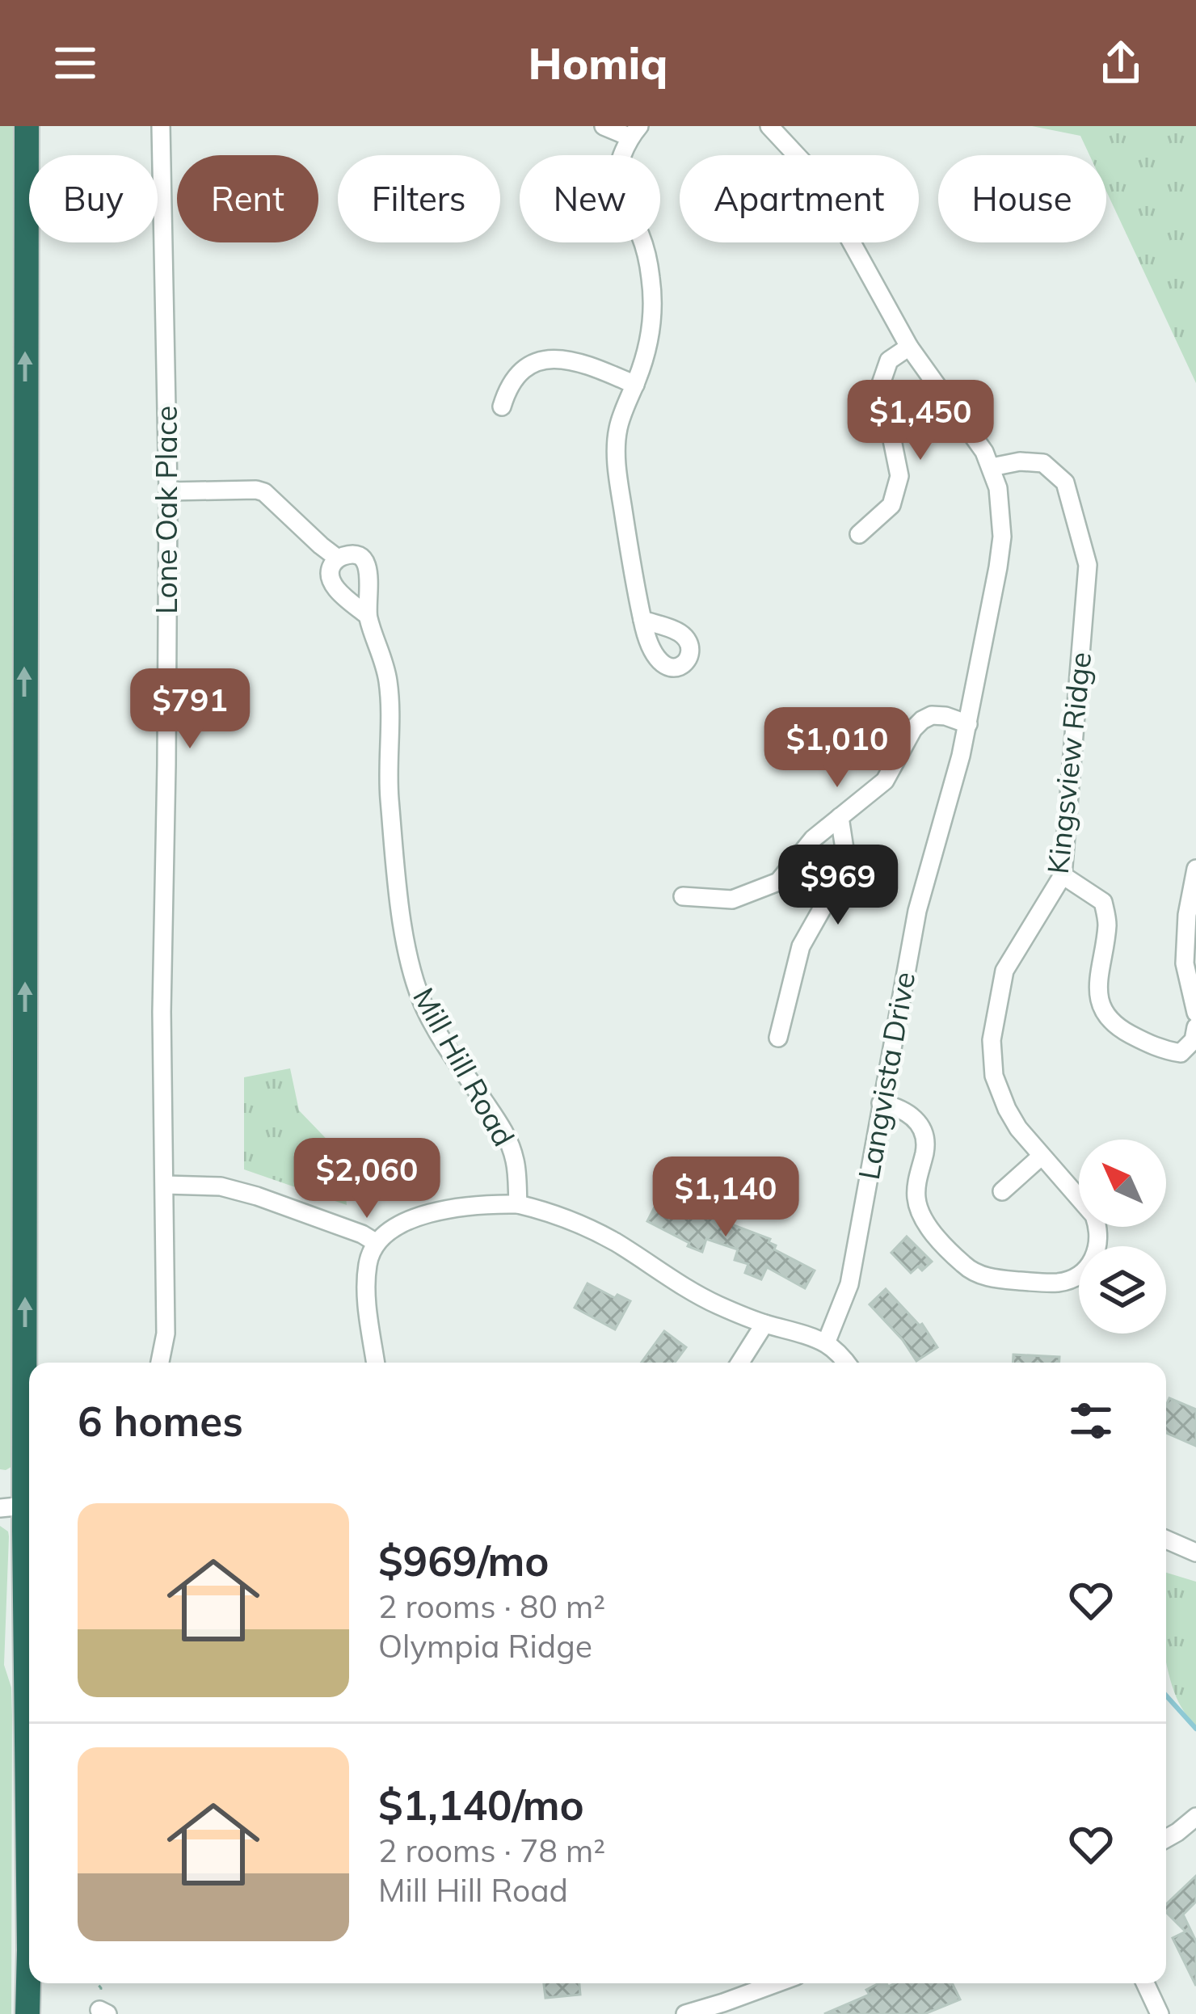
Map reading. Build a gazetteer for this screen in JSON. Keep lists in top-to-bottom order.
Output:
{
  "streets": {
    "street": [
      "Lone Oak Place",
      "Kingsview Ridge",
      "Mill Hill Road",
      "Langvista Drive"
    ]
  },
  "crossings": [
    ["Kingsview Ridge", "Langvista Drive"]
  ],
  "north": "top left",
  "page": {
    "header": "Homiq",
    "chip": [
      "Buy",
      "Rent",
      "Filters",
      "New",
      "Apartment",
      "House"
    ],
    "price": [
      "$1,450",
      "$791",
      "$1,010",
      "$969",
      "$2,060",
      "$1,140"
    ],
    "heading": "6 homes",
    "list": [
      {
        "name": "$969/mo",
        "note": "2 rooms · 80 m² · Olympia Ridge"
      },
      {
        "name": "$1,140/mo",
        "note": "2 rooms · 78 m² · Mill Hill Road"
      }
    ]
  }
}
